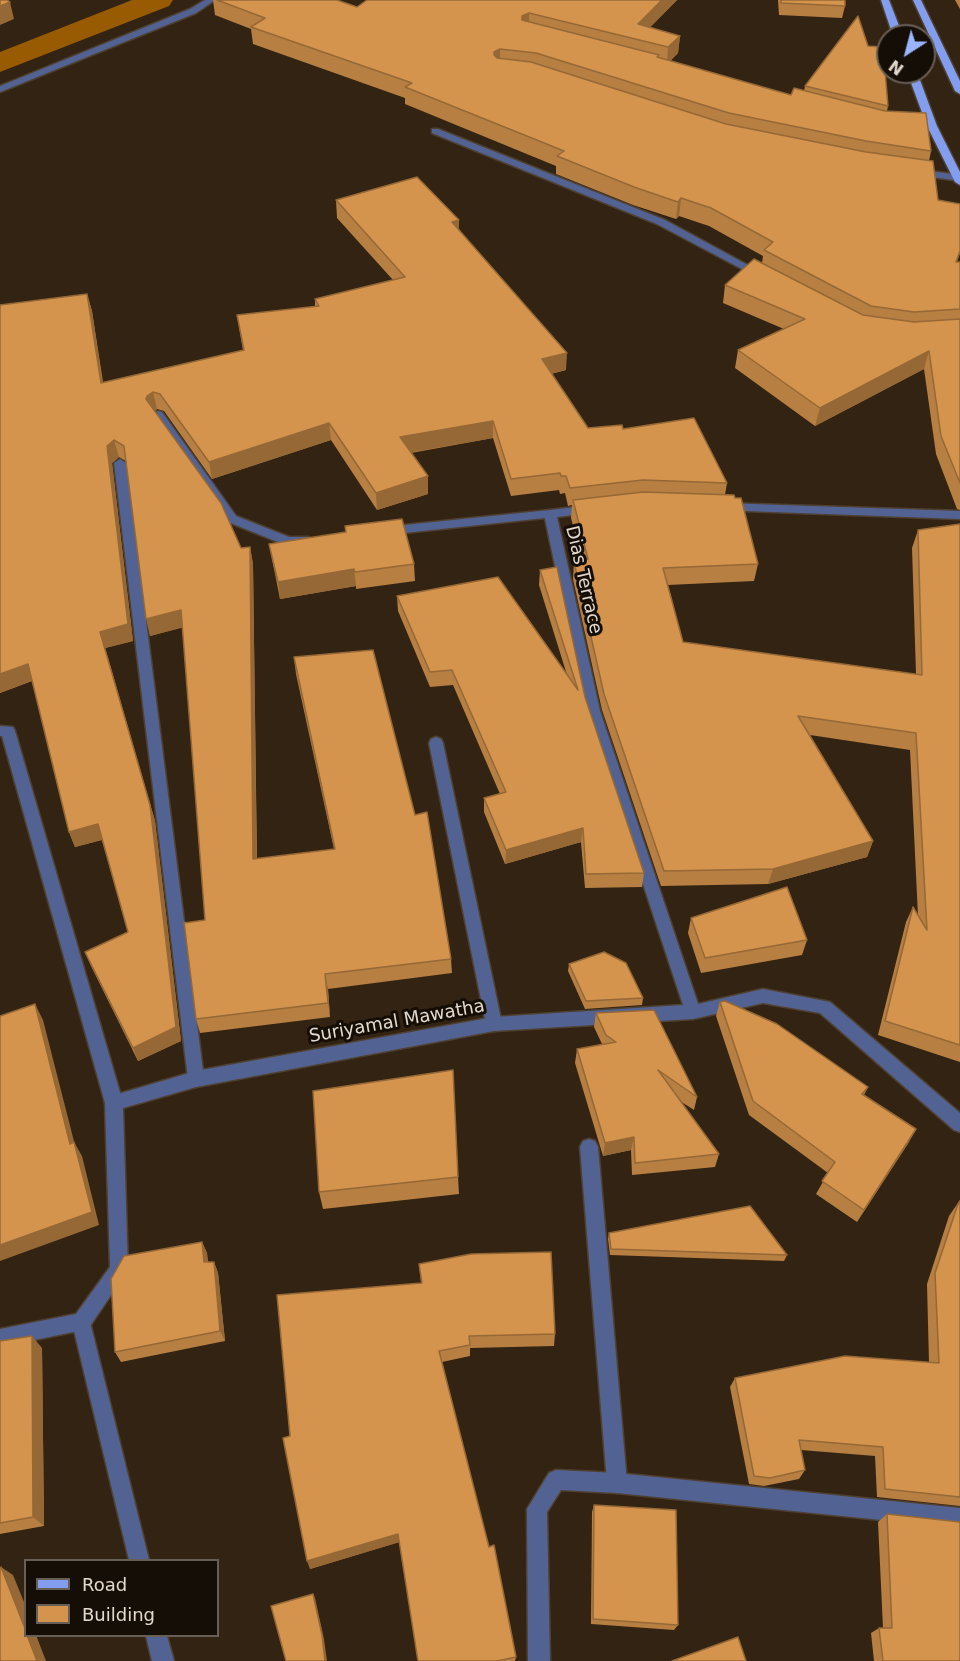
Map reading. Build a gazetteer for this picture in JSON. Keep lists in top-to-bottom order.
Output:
{
  "streets": {
    "street": ["Dias Terrace", "Suriyamal Mawatha"]
  },
  "crossings": [
    ["Dias Terrace", "Suriyamal Mawatha"]
  ],
  "legend": ["Road", "Building"],
  "north": "bottom left"
}
